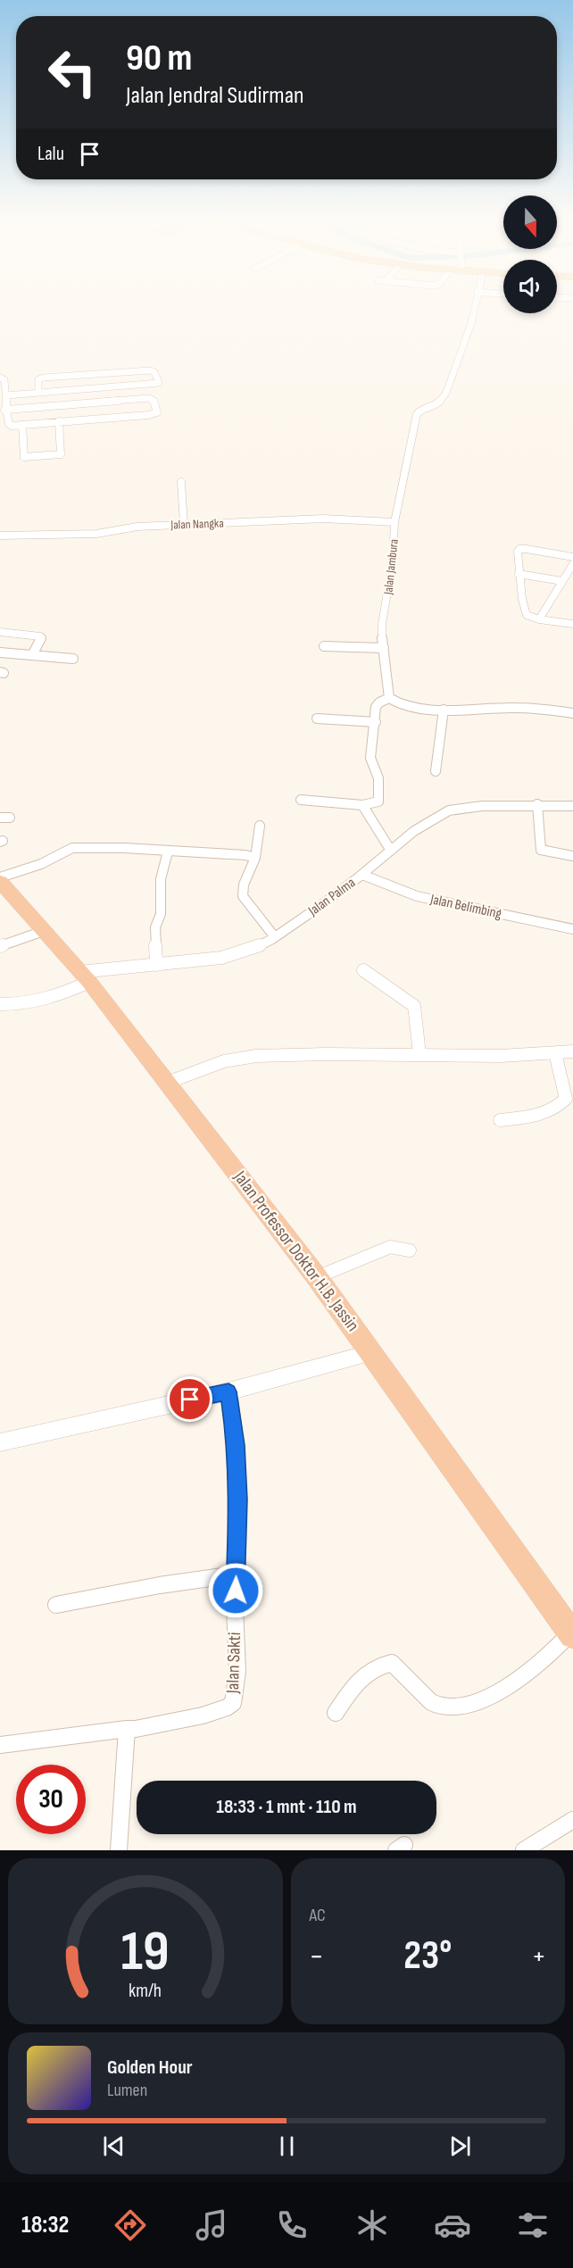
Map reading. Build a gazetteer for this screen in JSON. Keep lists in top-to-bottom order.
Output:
{
  "streets": {
    "highway": ["Jalan Professor Doktor H.B. Jassin"],
    "street": [
      "Jalan Nangka",
      "Jalan Jambura",
      "Jalan Palma",
      "Jalan Belimbing",
      "Jalan Sakti"
    ]
  },
  "crossings": [
    ["Jalan Nangka", "Jalan Jambura"],
    ["Jalan Palma", "Jalan Belimbing"],
    ["Jalan Palma", "Jalan Professor Doktor H.B. Jassin"]
  ],
  "north": "bottom",
  "page": {
    "turn": ["90 m", "Jalan Jendral Sudirman"],
    "then": "Lalu",
    "limit": "30",
    "trip": "18:33 · 1 mnt · 110 m",
    "tile": "AC",
    "heat": ["−", "23°", "+"],
    "song": ["Golden Hour", "Lumen"],
    "tabs": "18:32",
    "gauge": ["19", "km/h"]
  }
}
